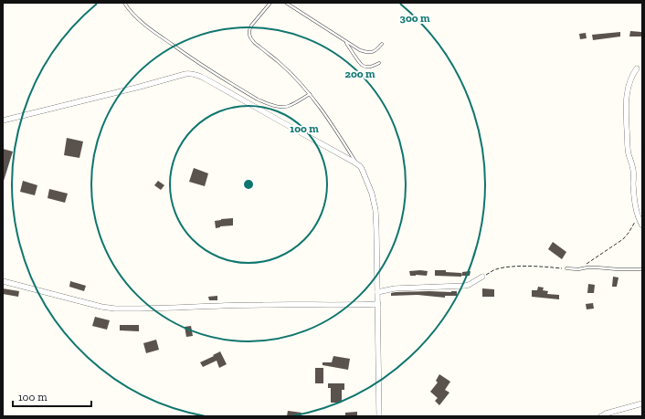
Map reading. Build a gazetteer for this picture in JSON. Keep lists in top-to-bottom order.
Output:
{
  "scale_bar": "100 m",
  "rings": ["300 m", "200 m", "100 m"]
}
